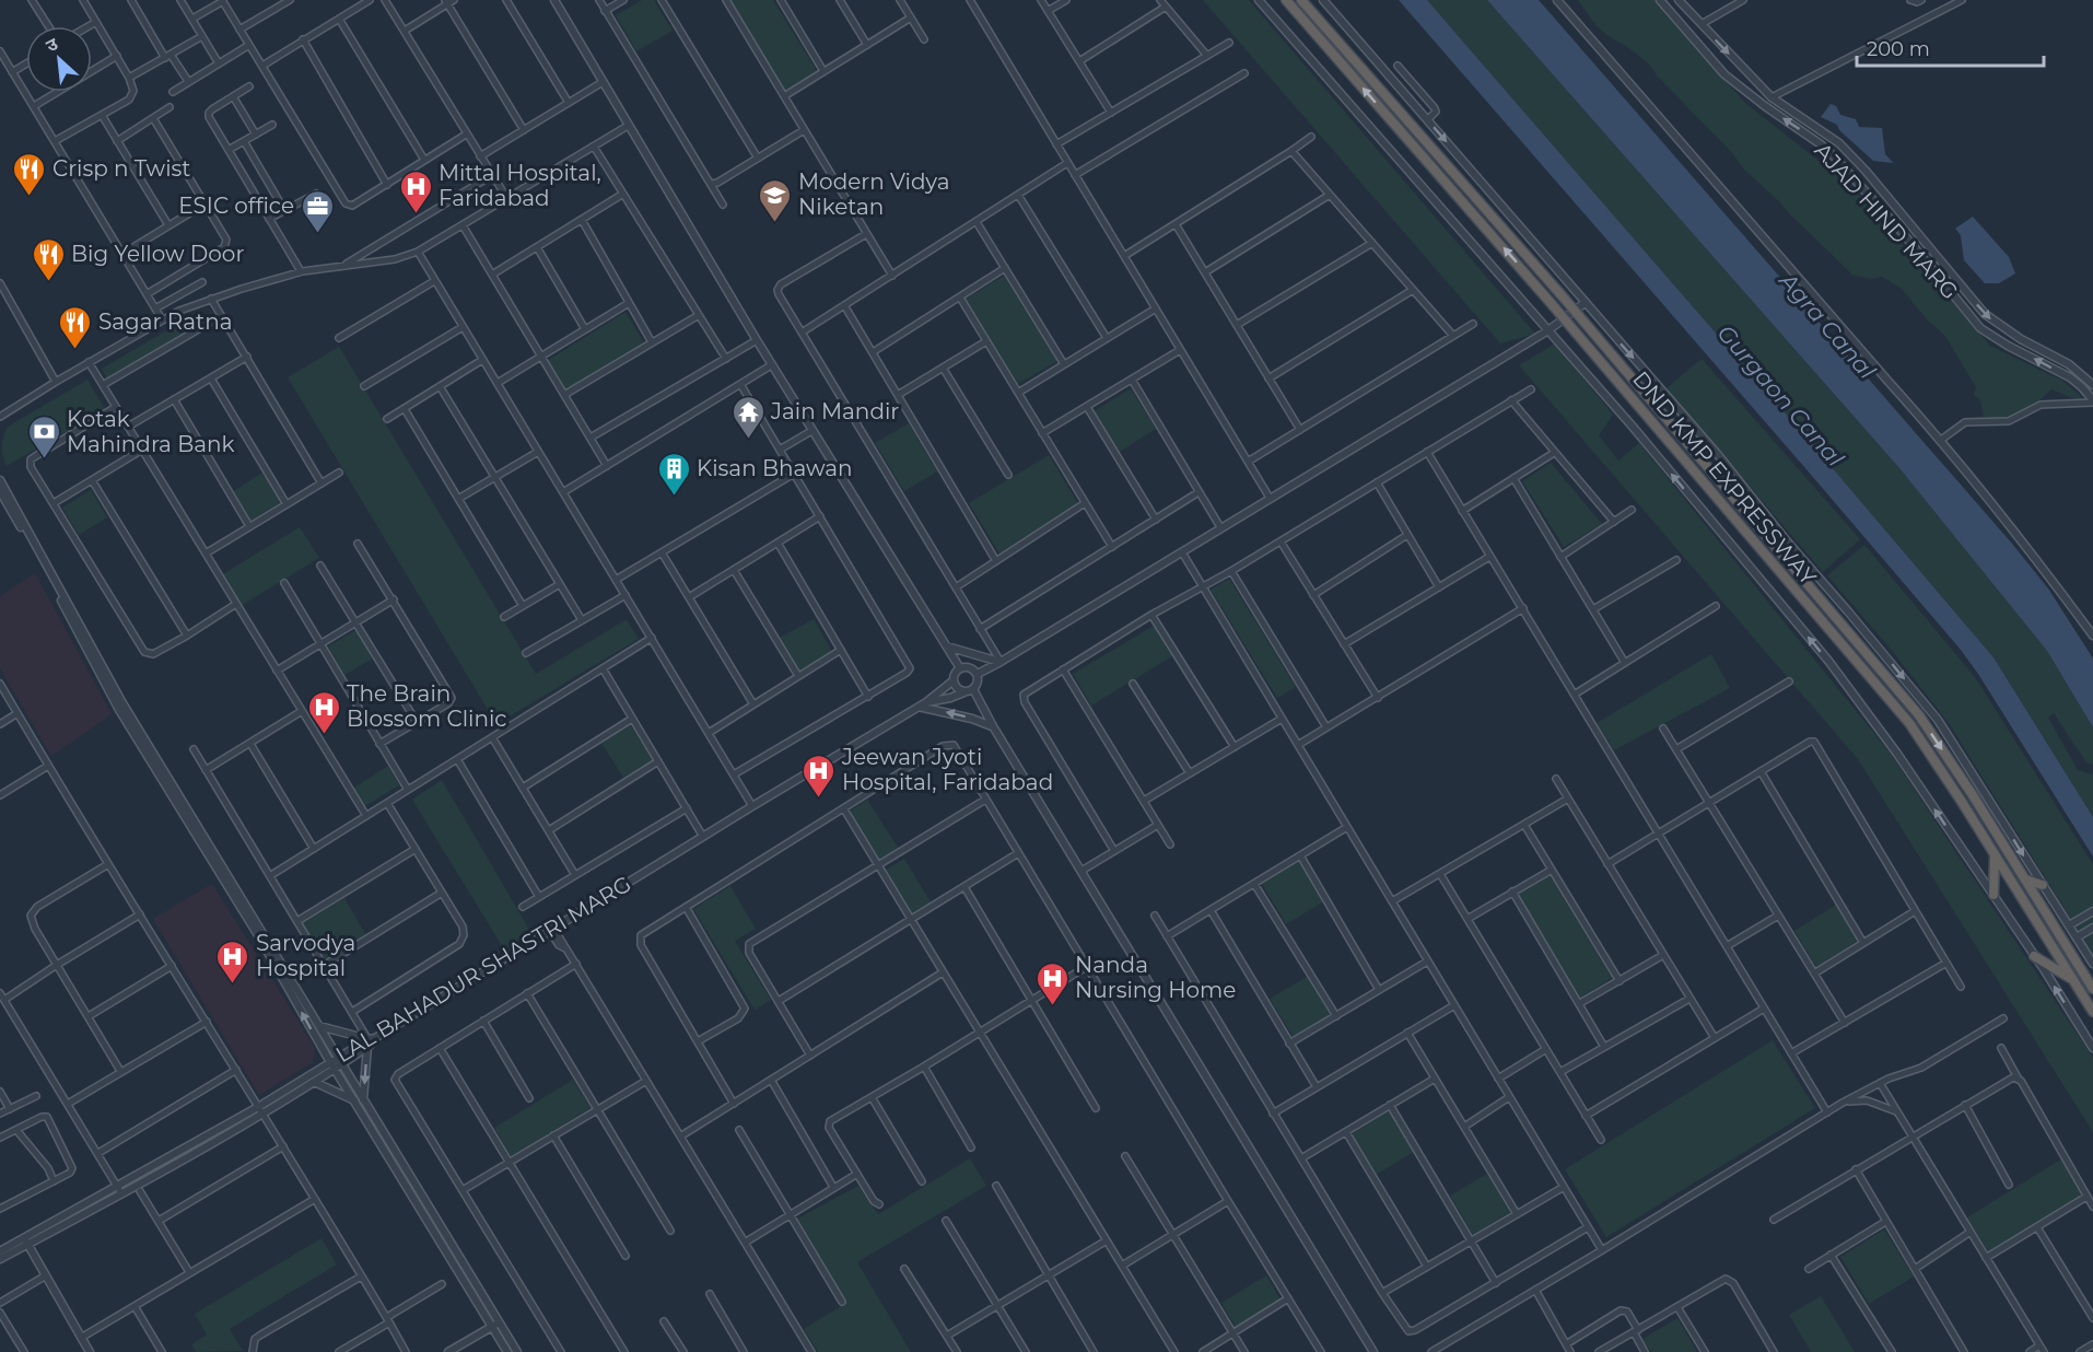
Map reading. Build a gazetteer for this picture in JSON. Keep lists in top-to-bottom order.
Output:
{
  "streets": {
    "highway": ["DND KMP EXPRESSWAY"],
    "street": ["AJAD HIND MARG", "LAL BAHADUR SHASTRI MARG"]
  },
  "water": ["Agra Canal", "Gurgaon Canal"],
  "places": {
    "restaurant": ["Crisp n Twist", "Big Yellow Door", "Sagar Ratna"],
    "hospital": [
      "Mittal Hospital, Faridabad",
      "The Brain Blossom Clinic",
      "Jeewan Jyoti Hospital, Faridabad",
      "Sarvodya Hospital",
      "Nanda Nursing Home"
    ],
    "school or university": ["Modern Vidya Niketan"],
    "office": ["ESIC office"],
    "temple": ["Jain Mandir"],
    "bank": ["Kotak Mahindra Bank"],
    "building": ["Kisan Bhawan"]
  },
  "scale_bar": "200 m",
  "north": "top left"
}
